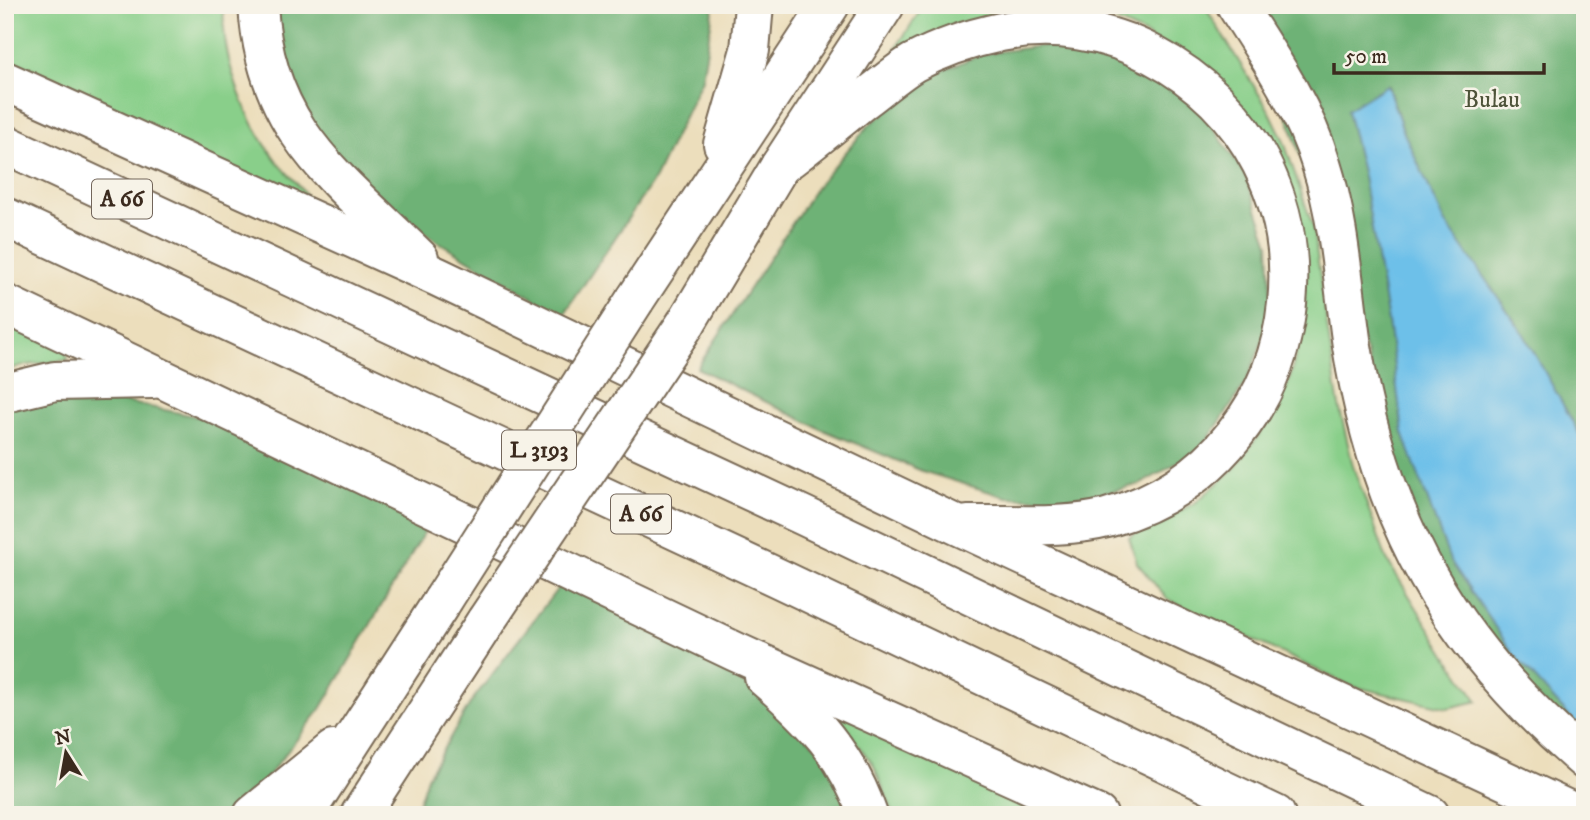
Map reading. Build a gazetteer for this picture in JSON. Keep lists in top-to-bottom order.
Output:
{
  "streets": {
    "highway": ["A 66", "L 3193"]
  },
  "parks": ["Bulau"],
  "scale_bar": "50 m",
  "north": "top"
}
